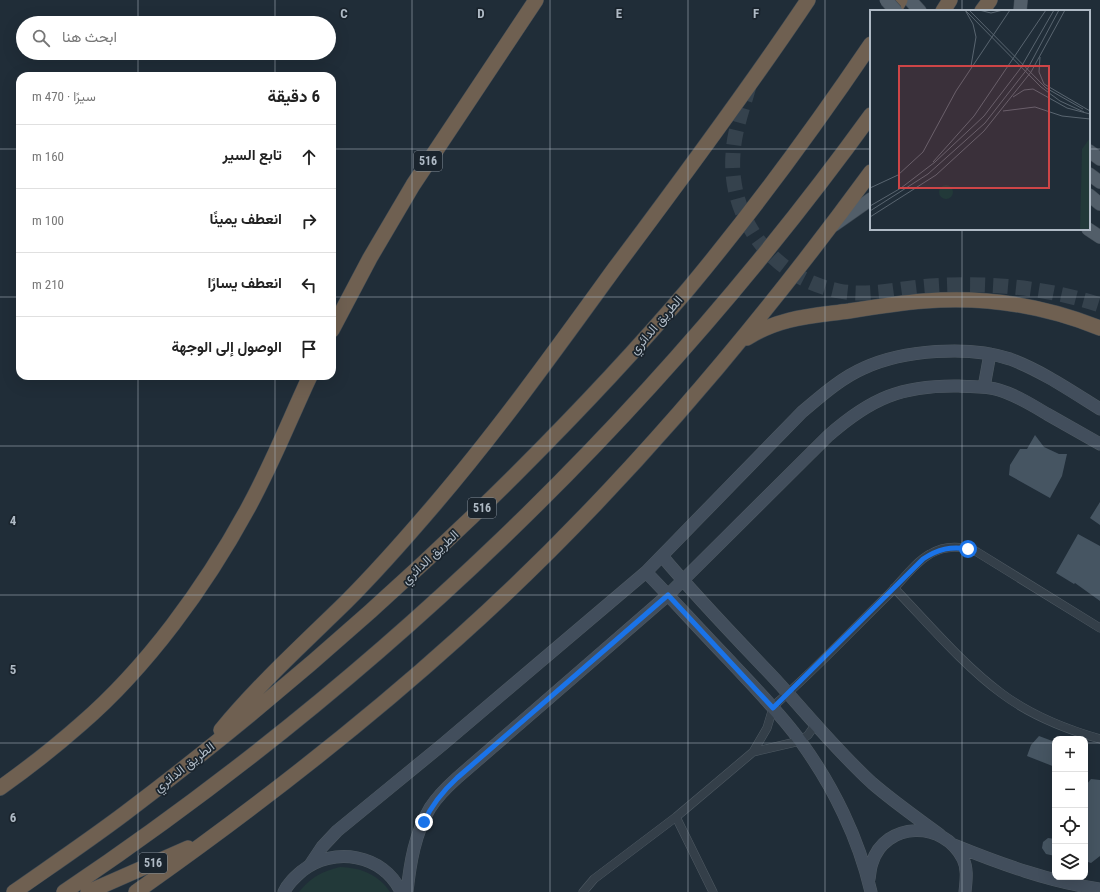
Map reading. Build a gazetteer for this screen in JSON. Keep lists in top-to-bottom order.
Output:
{
  "streets": {
    "highway": ["516", "الطريق الدائري"]
  },
  "crossings": [
    ["516", "الطريق الدائري"]
  ],
  "page": {
    "search": "ابحث هنا",
    "heading": ["6 دقيقة", "سيرًا · 470 m"],
    "list": [
      ["تابع السير", "160 m"],
      ["انعطف يمينًا", "100 m"],
      ["انعطف يسارًا", "210 m"],
      "الوصول إلى الوجهة"
    ],
    "map_buttons": ["+", "−"]
  },
  "grid": {
    "columns": [
      "C",
      "D",
      "E",
      "F"
    ],
    "rows": ["4", "5", "6"]
  }
}
